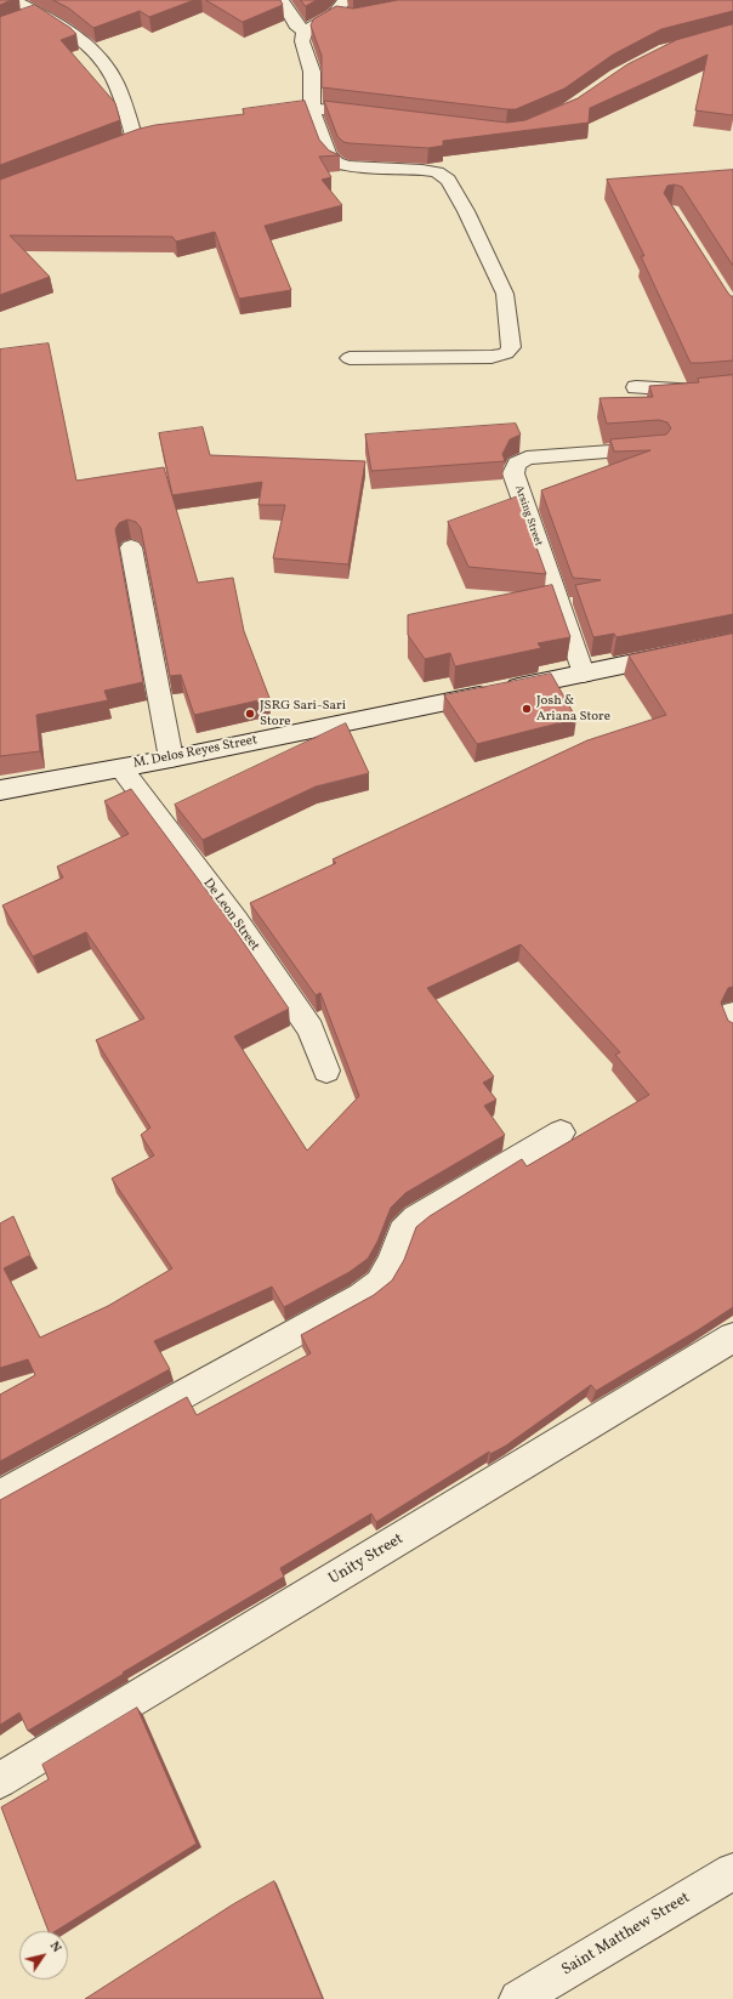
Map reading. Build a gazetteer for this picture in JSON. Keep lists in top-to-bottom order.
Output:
{
  "streets": {
    "street": [
      "Arsing Street",
      "M. Delos Reyes Street",
      "De Leon Street",
      "Unity Street",
      "Saint Matthew Street"
    ]
  },
  "crossings": [
    ["Arsing Street", "M. Delos Reyes Street"],
    ["M. Delos Reyes Street", "De Leon Street"]
  ],
  "places": ["Josh & Ariana Store", "JSRG Sari-Sari Store"],
  "north": "top right"
}
